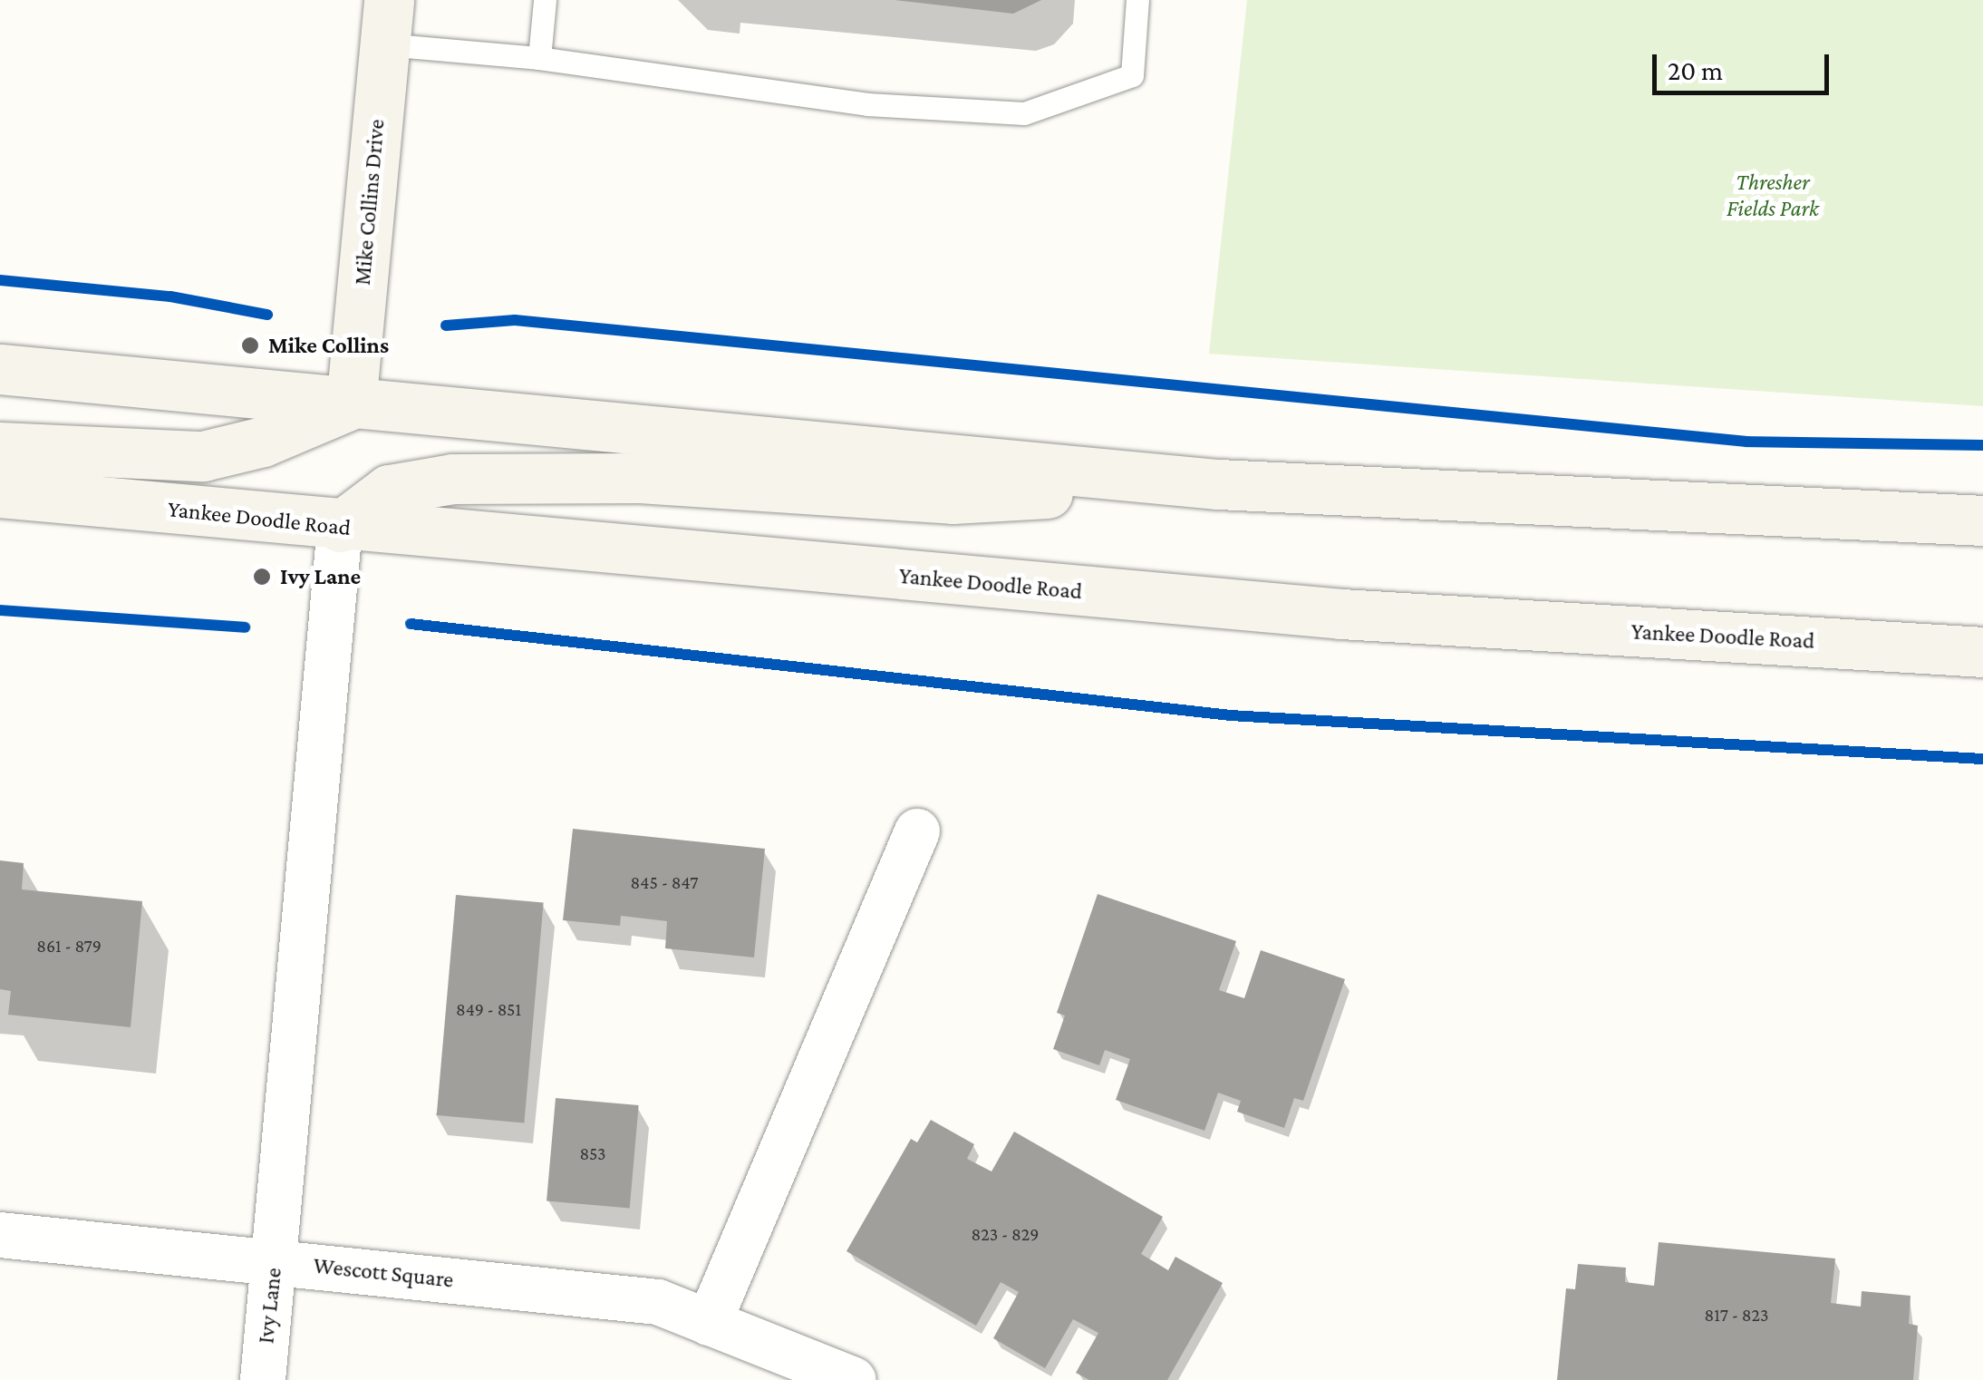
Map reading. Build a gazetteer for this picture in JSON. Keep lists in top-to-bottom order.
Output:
{
  "streets": {
    "main road": ["Mike Collins Drive", "Yankee Doodle Road"],
    "street": ["Wescott Square", "Ivy Lane"]
  },
  "crossings": [
    ["Yankee Doodle Road", "Ivy Lane"],
    ["Wescott Square", "Ivy Lane"]
  ],
  "parks": ["Thresher Fields Park"],
  "places": ["Mike Collins", "Ivy Lane"],
  "house_numbers": [
    "845 - 847",
    "861 - 879",
    "849 - 851",
    "853",
    "823 - 829",
    "817 - 823"
  ],
  "scale_bar": "20 m"
}
